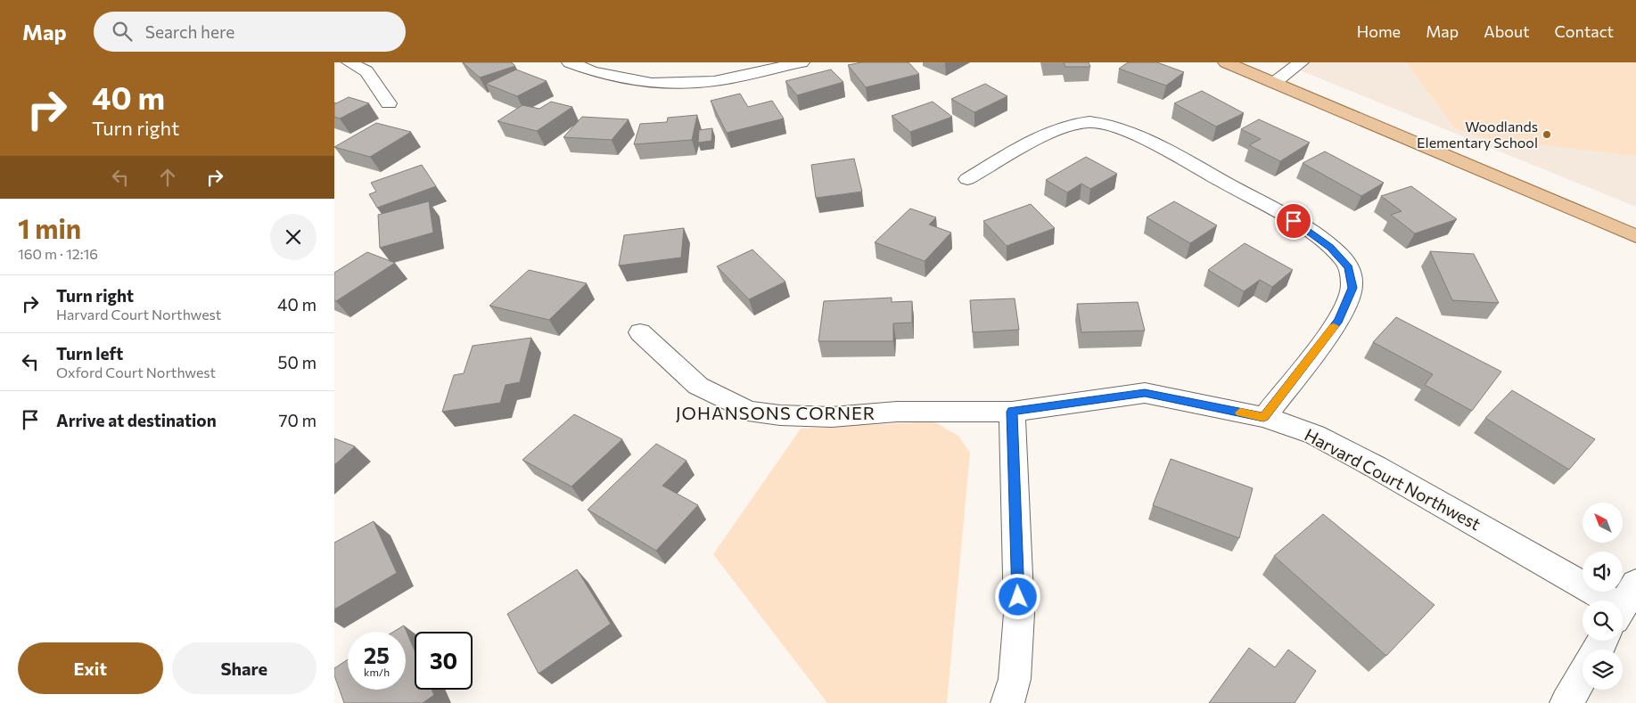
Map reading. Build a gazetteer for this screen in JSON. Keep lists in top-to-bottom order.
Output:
{
  "streets": {
    "street": ["Harvard Court Northwest"]
  },
  "districts": ["JOHANSONS CORNER"],
  "places": ["Woodlands Elementary School"],
  "north": "top left",
  "page": {
    "header": "Map",
    "search": "Search here",
    "nav": [
      "Home",
      "Map",
      "About",
      "Contact"
    ],
    "turn": ["40 m", "Turn right"],
    "heading": ["1 min", "160 m · 12:16"],
    "list": [
      {
        "name": "Turn right",
        "note": "Harvard Court Northwest",
        "value": "40 m"
      },
      {
        "name": "Turn left",
        "note": "Oxford Court Northwest",
        "value": "50 m"
      },
      {
        "name": "Arrive at destination",
        "value": "70 m"
      }
    ],
    "speed": "25 km/h",
    "limit": "30",
    "buttons": ["Exit", "Share"]
  }
}
